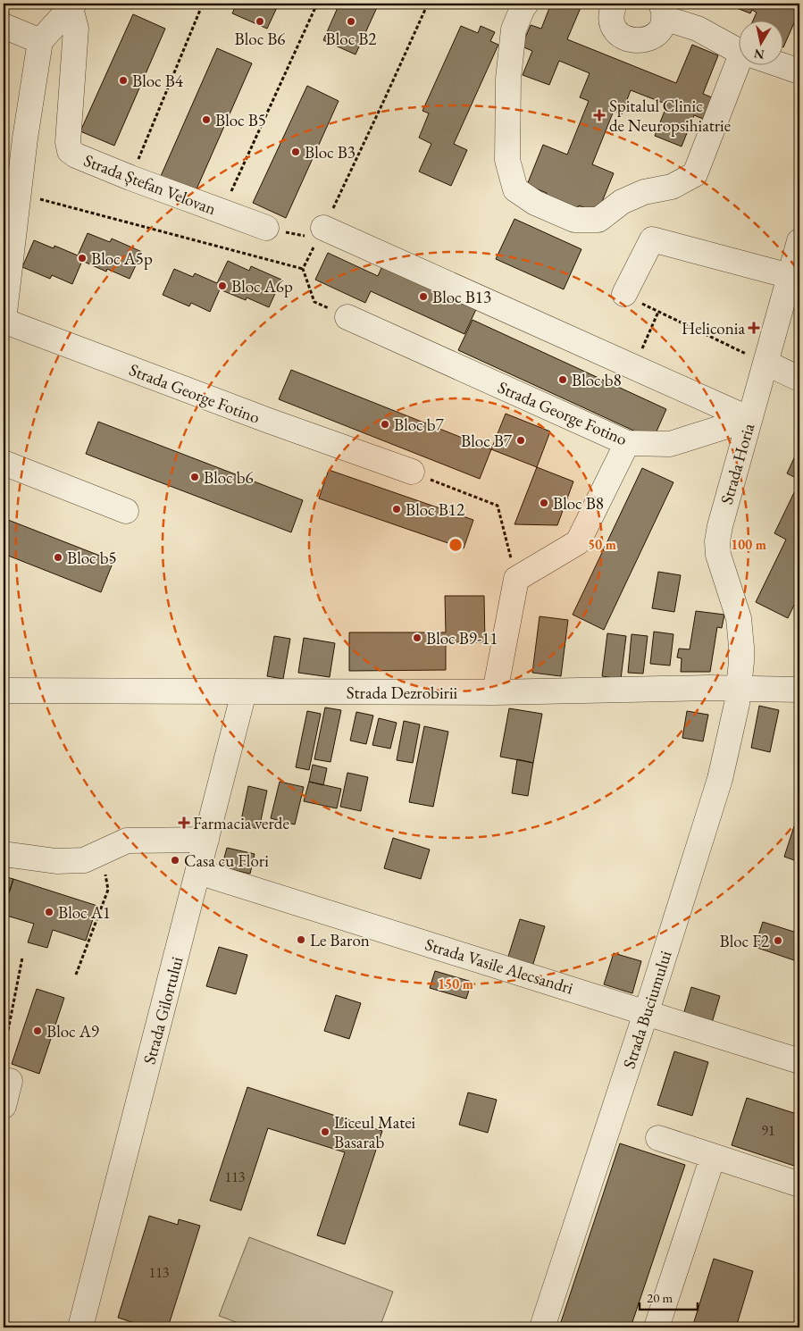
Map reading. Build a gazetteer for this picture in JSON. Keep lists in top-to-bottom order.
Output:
{
  "streets": {
    "street": [
      "Strada Ștefan Velovan",
      "Strada George Fotino",
      "Strada Horia",
      "Strada Dezrobirii",
      "Strada Vasile Alecsandri",
      "Strada Buciumului",
      "Strada Gilortului"
    ]
  },
  "crossings": [
    ["Strada George Fotino", "Strada Horia"],
    ["Strada Horia", "Strada Dezrobirii"],
    ["Strada Horia", "Strada Buciumului"],
    ["Strada Dezrobirii", "Strada Buciumului"],
    ["Strada Dezrobirii", "Strada Gilortului"],
    ["Strada Vasile Alecsandri", "Strada Buciumului"],
    ["Strada Vasile Alecsandri", "Strada Gilortului"]
  ],
  "places": {
    "other": [
      "Bloc B6",
      "Bloc B2",
      "Bloc B4",
      "Bloc B5",
      "Bloc B3",
      "Bloc A5p",
      "Bloc A6p",
      "Bloc B13",
      "Bloc b8",
      "Bloc b7",
      "Bloc B7",
      "Bloc b6",
      "Bloc B8",
      "Bloc B12",
      "Bloc b5",
      "Bloc B9-11",
      "Casa cu Flori",
      "Bloc A1",
      "Le Baron",
      "Bloc F2",
      "Bloc A9",
      "Liceul Matei Basarab"
    ],
    "health": ["Spitalul Clinic de Neuropsihiatrie", "Heliconia", "Farmacia verde"]
  },
  "house_numbers": ["91", "113", "113"],
  "scale_bar": "20 m",
  "north": "bottom",
  "rings": ["50 m", "100 m", "150 m"]
}
